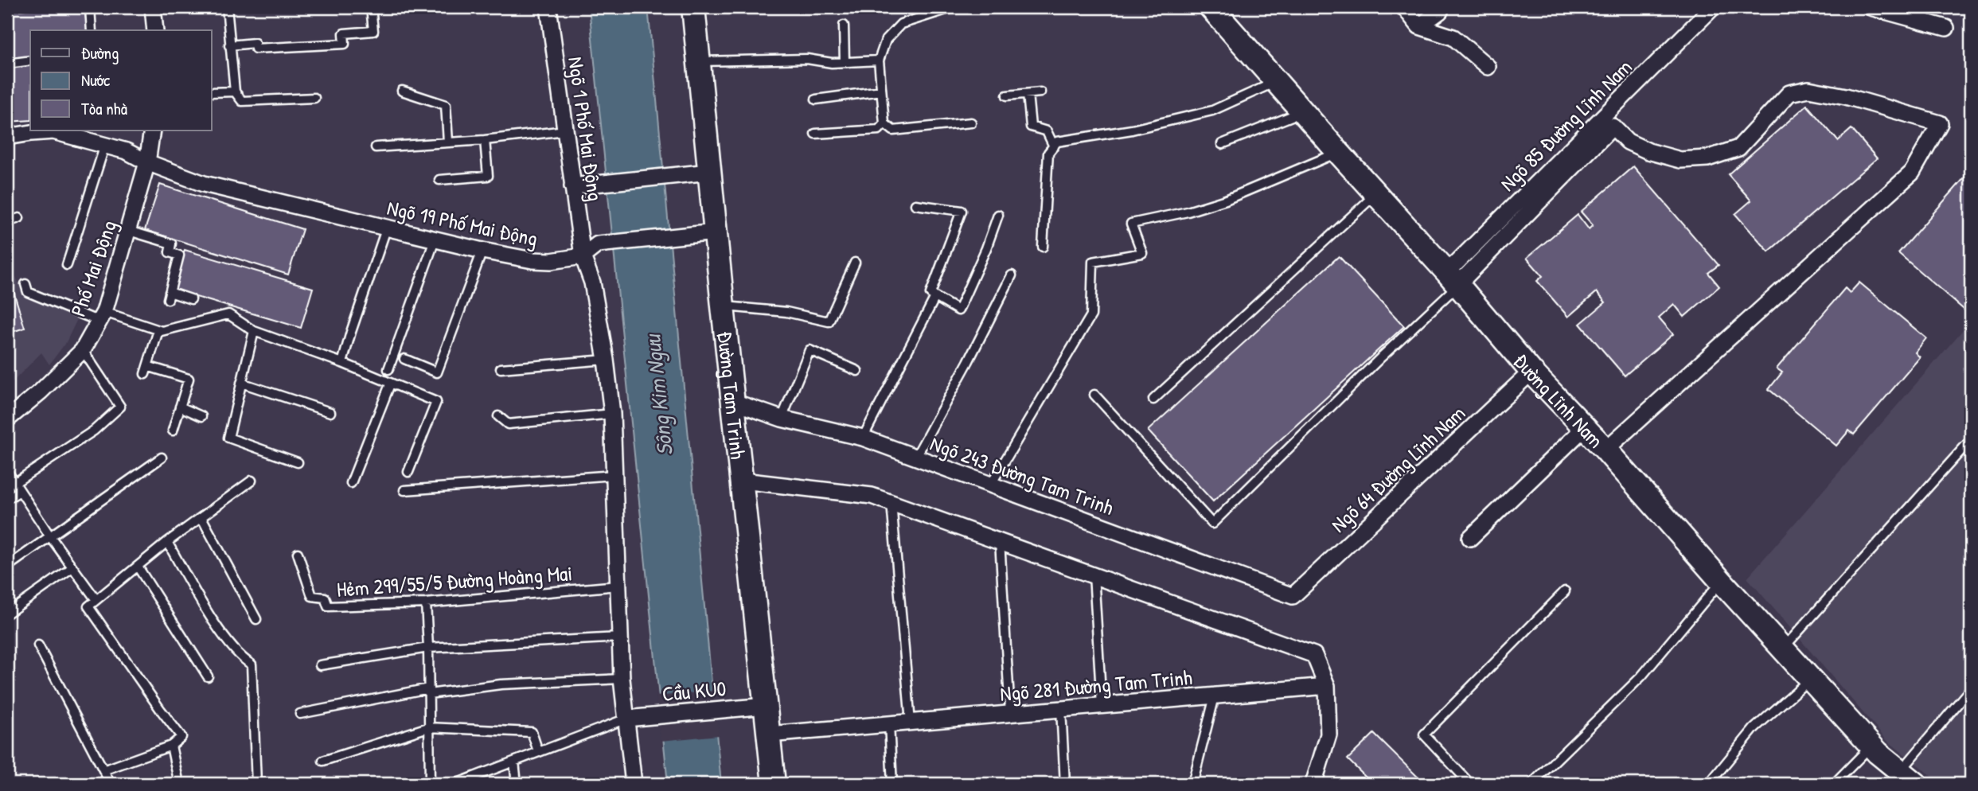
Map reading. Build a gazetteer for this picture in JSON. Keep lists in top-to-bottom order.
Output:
{
  "streets": {
    "main road": ["Đường Tam Trinh", "Đường Lĩnh Nam"],
    "street": [
      "Ngõ 85 Đường Lĩnh Nam",
      "Ngõ 1 Phố Mai Động",
      "Ngõ 19 Phố Mai Động",
      "Phố Mai Động",
      "Ngõ 64 Đường Lĩnh Nam",
      "Ngõ 243 Đường Tam Trinh",
      "Ngõ 281 Đường Tam Trinh",
      "Cầu KU0"
    ],
    "lane": ["Hẻm 299/55/5 Đường Hoàng Mai"]
  },
  "crossings": [
    ["Ngõ 85 Đường Lĩnh Nam", "Đường Lĩnh Nam"],
    ["Ngõ 1 Phố Mai Động", "Ngõ 19 Phố Mai Động"],
    ["Ngõ 19 Phố Mai Động", "Phố Mai Động"],
    ["Ngõ 19 Phố Mai Động", "Đường Tam Trinh"],
    ["Đường Tam Trinh", "Ngõ 243 Đường Tam Trinh"],
    ["Đường Tam Trinh", "Ngõ 281 Đường Tam Trinh"],
    ["Đường Tam Trinh", "Cầu KU0"],
    ["Đường Lĩnh Nam", "Ngõ 64 Đường Lĩnh Nam"],
    ["Ngõ 64 Đường Lĩnh Nam", "Ngõ 243 Đường Tam Trinh"]
  ],
  "water": ["Sông Kim Ngưu"],
  "legend": ["Đường", "Nước", "Tòa nhà"]
}
